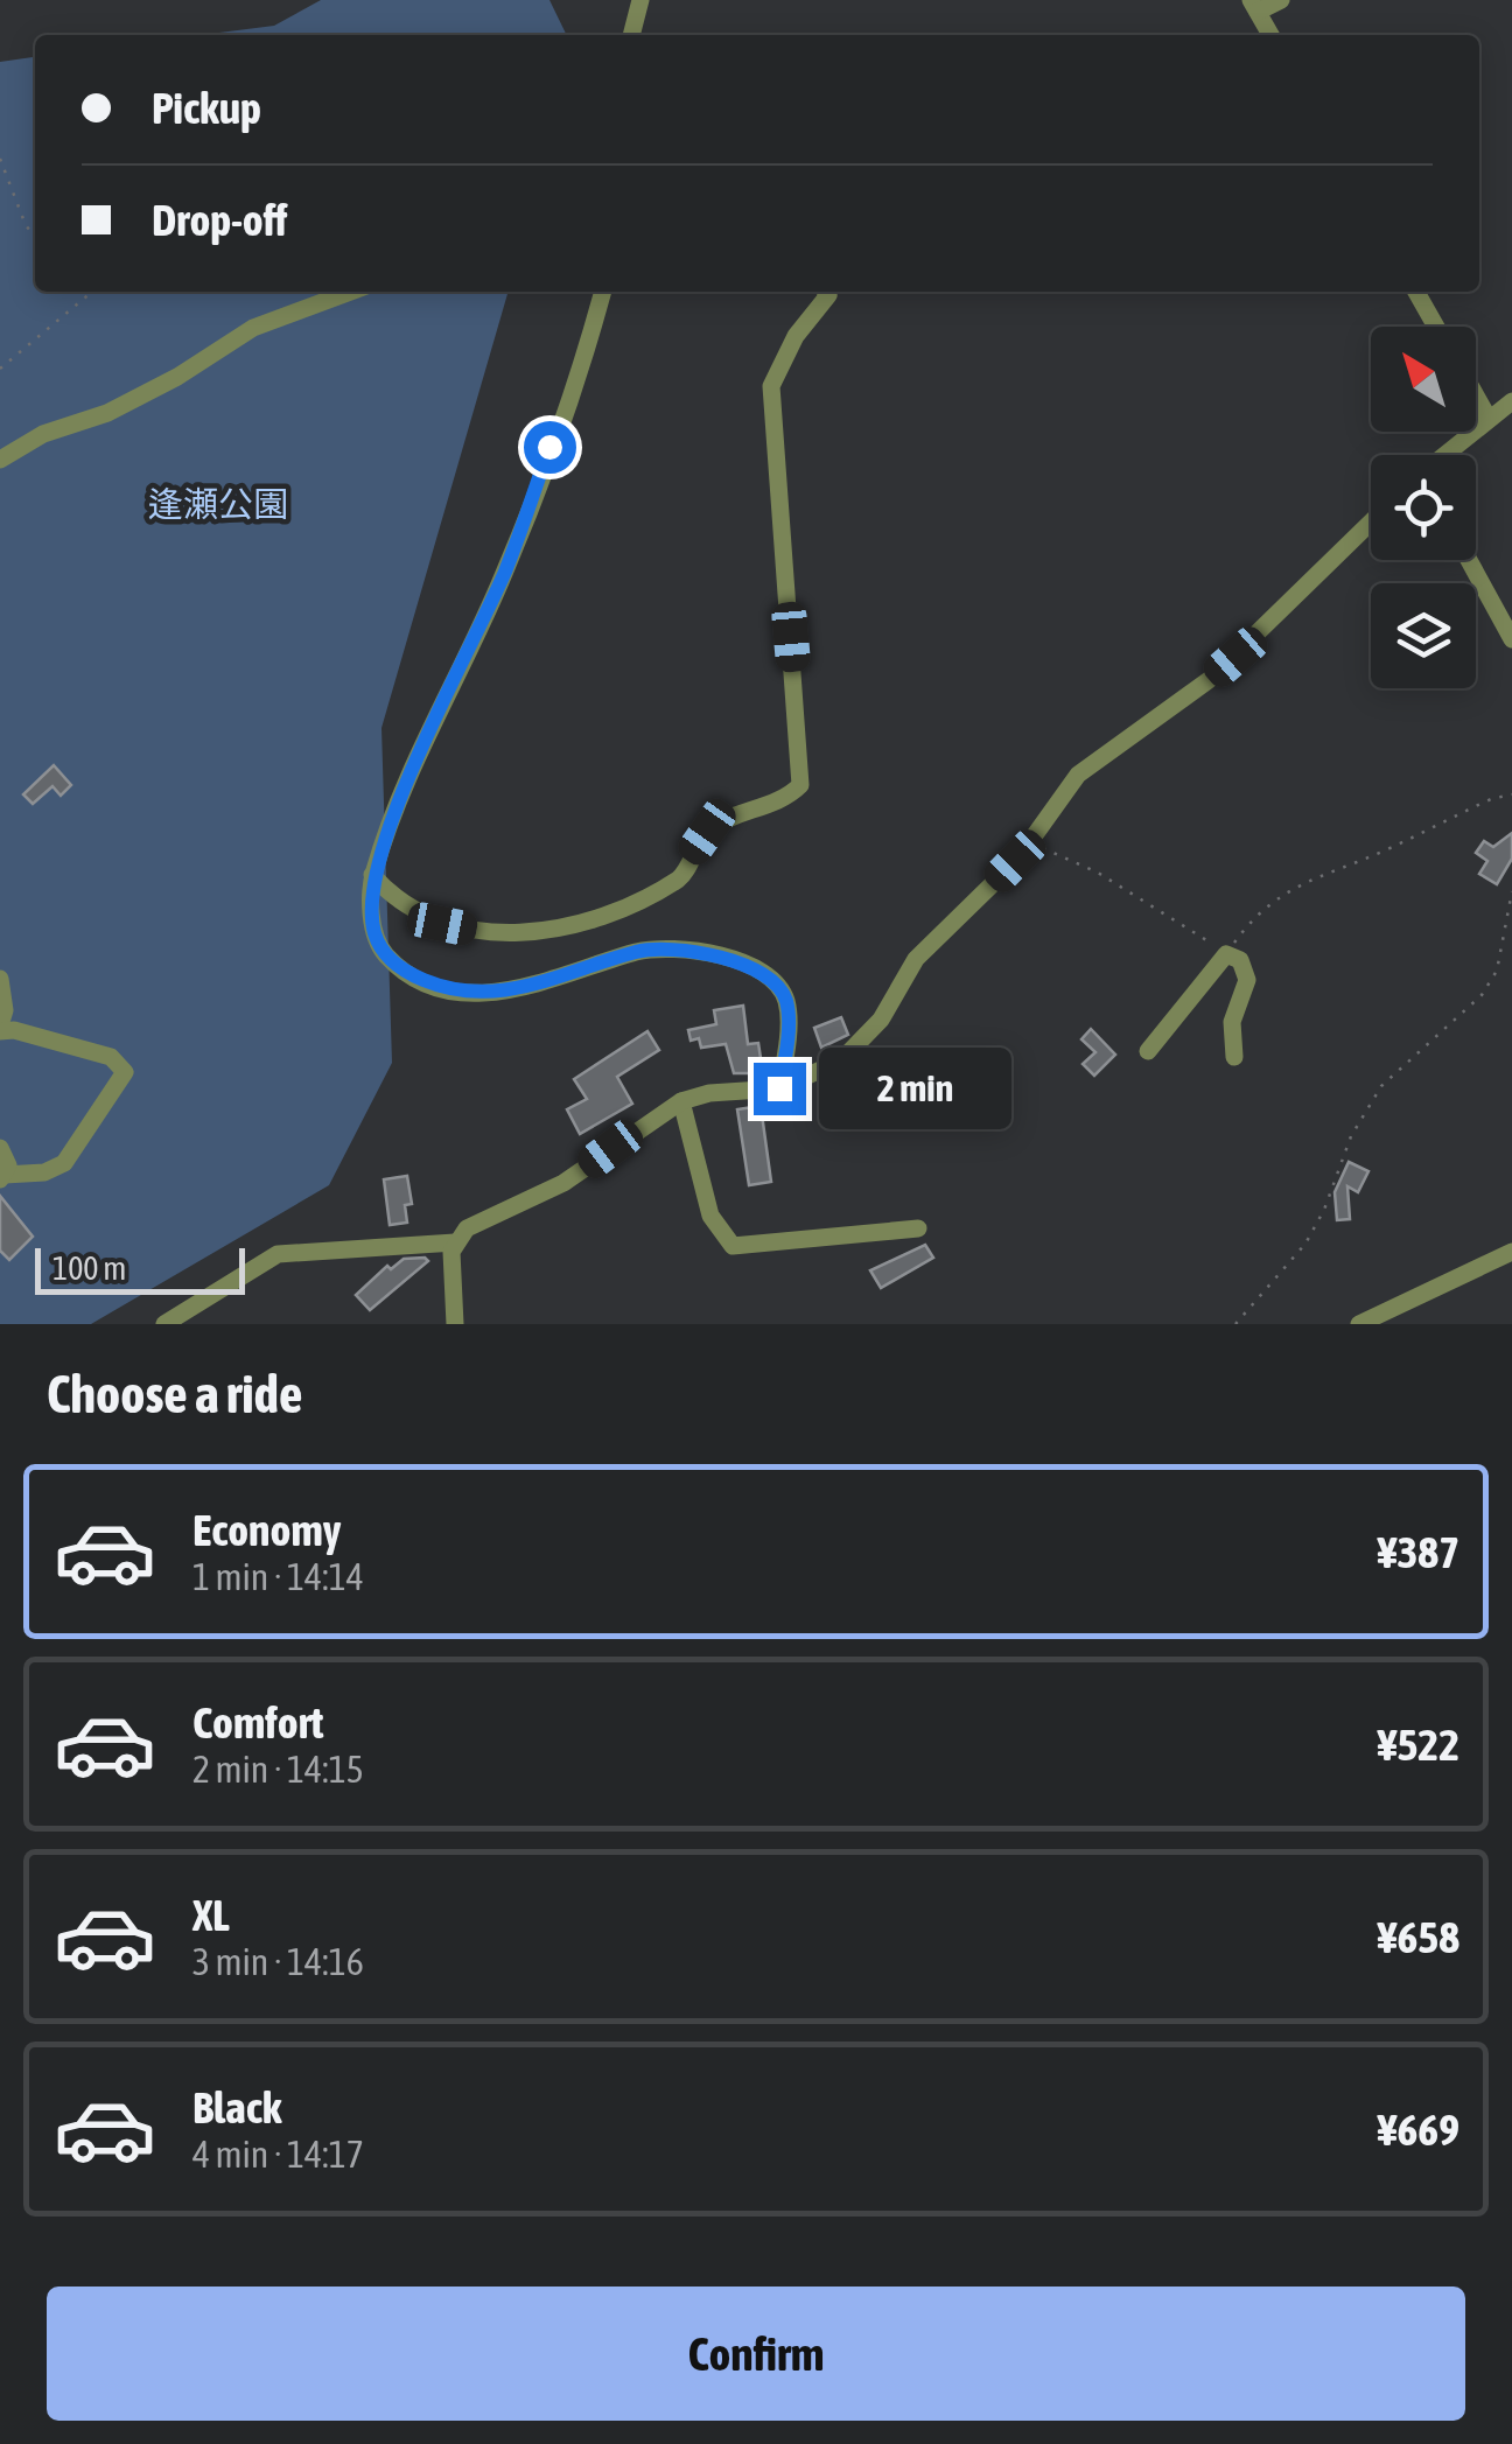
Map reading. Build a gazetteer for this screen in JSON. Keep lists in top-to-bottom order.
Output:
{
  "parks": ["逢瀬公園"],
  "scale_bar": "100 m",
  "north": "top left",
  "page": {
    "banner": ["Pickup", "Drop-off"],
    "bubble": "2 min",
    "scale": "100 m",
    "heading": "Choose a ride",
    "list": [
      {
        "name": "Economy",
        "note": "1 min · 14:14",
        "value": "¥387"
      },
      {
        "name": "Comfort",
        "note": "2 min · 14:15",
        "value": "¥522"
      },
      {
        "name": "XL",
        "note": "3 min · 14:16",
        "value": "¥658"
      },
      {
        "name": "Black",
        "note": "4 min · 14:17",
        "value": "¥669"
      }
    ],
    "buttons": "Confirm"
  }
}
